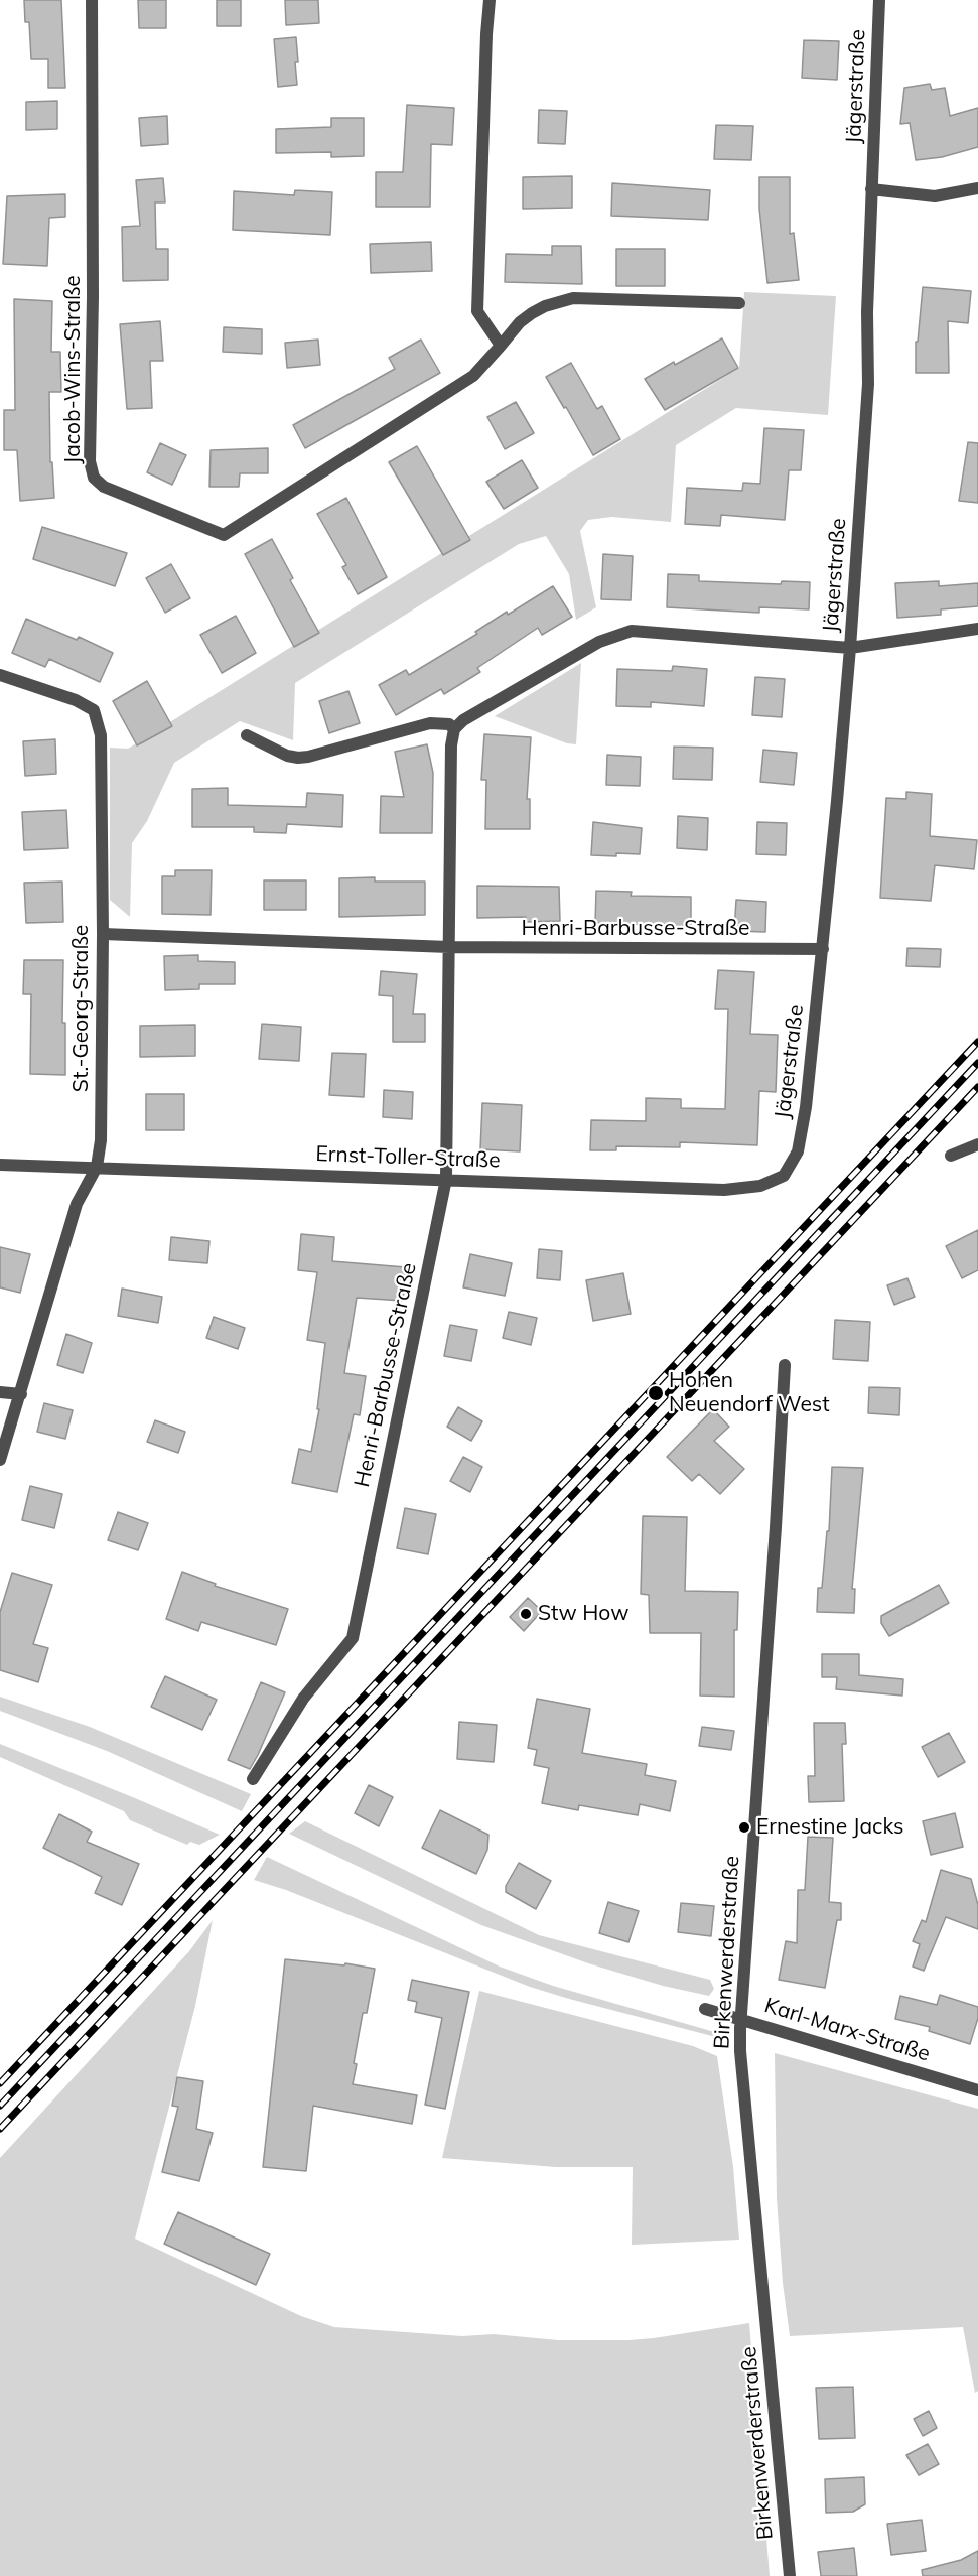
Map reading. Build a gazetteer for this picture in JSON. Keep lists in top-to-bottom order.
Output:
{
  "streets": {
    "street": [
      "Jägerstraße",
      "Jacob-Wins-Straße",
      "Henri-Barbusse-Straße",
      "St.-Georg-Straße",
      "Ernst-Toller-Straße",
      "Birkenwerderstraße",
      "Karl-Marx-Straße"
    ]
  },
  "crossings": [
    ["Jägerstraße", "Henri-Barbusse-Straße"],
    ["Jägerstraße", "Ernst-Toller-Straße"],
    ["Henri-Barbusse-Straße", "St.-Georg-Straße"],
    ["Henri-Barbusse-Straße", "Ernst-Toller-Straße"],
    ["St.-Georg-Straße", "Ernst-Toller-Straße"],
    ["Birkenwerderstraße", "Karl-Marx-Straße"]
  ],
  "places": ["Hohen Neuendorf West", "Stw How", "Ernestine Jacks"]
}
